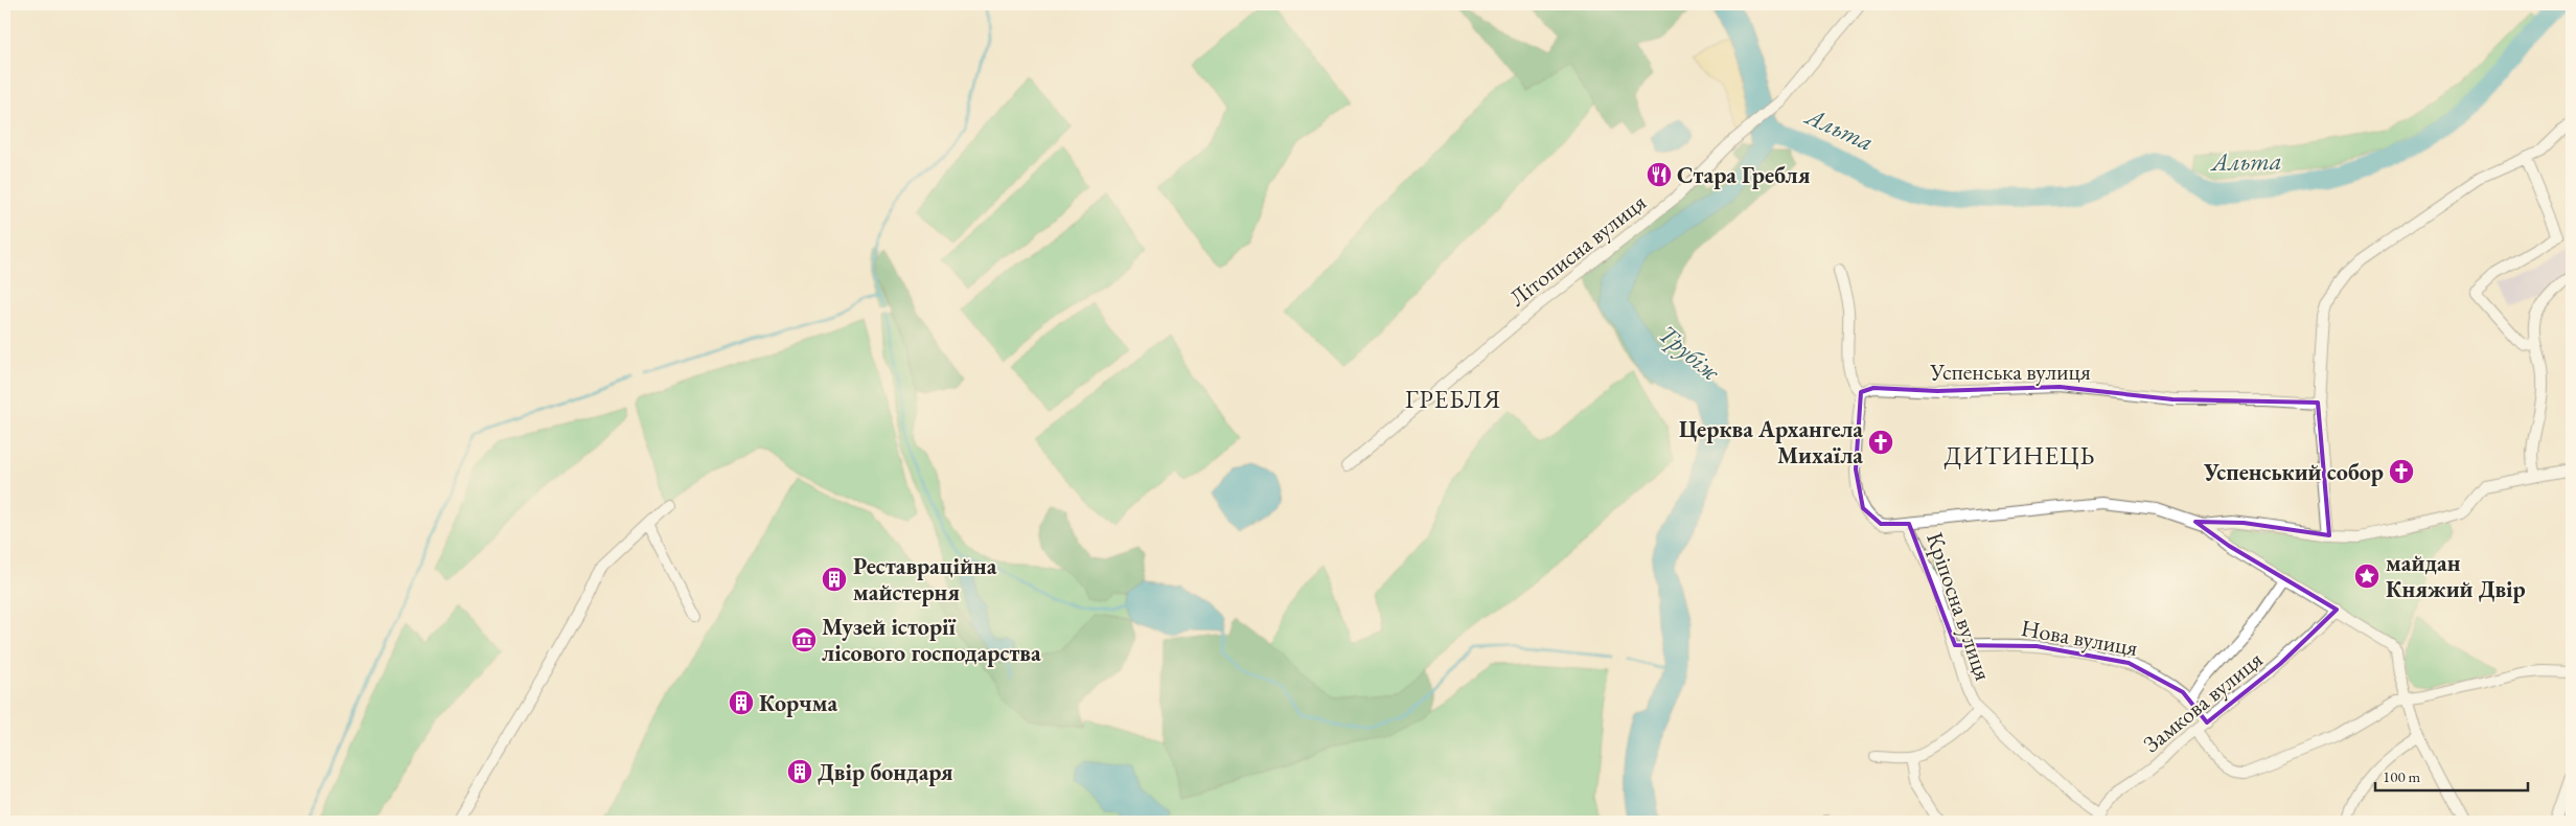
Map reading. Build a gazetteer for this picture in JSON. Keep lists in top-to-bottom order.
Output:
{
  "streets": {
    "street": [
      "Літописна вулиця",
      "Успенська вулиця",
      "Кріпосна вулиця",
      "Нова вулиця",
      "Замкова вулиця"
    ]
  },
  "crossings": [
    ["Успенська вулиця", "Кріпосна вулиця"],
    ["Кріпосна вулиця", "Нова вулиця"],
    ["Кріпосна вулиця", "Замкова вулиця"],
    ["Нова вулиця", "Замкова вулиця"]
  ],
  "districts": ["ГРЕБЛЯ", "ДИТИНЕЦЬ"],
  "water": ["Альта", "Трубіж"],
  "places": {
    "restaurant": ["Стара Гребля"],
    "church": ["Церква Архангела Михаїла", "Успенський собор"],
    "place": ["майдан Княжий Двір"],
    "building": ["Реставраційна майстерня", "Корчма", "Двір бондаря"],
    "museum": ["Музей історії лісового господарства"]
  },
  "scale_bar": "100 m"
}
